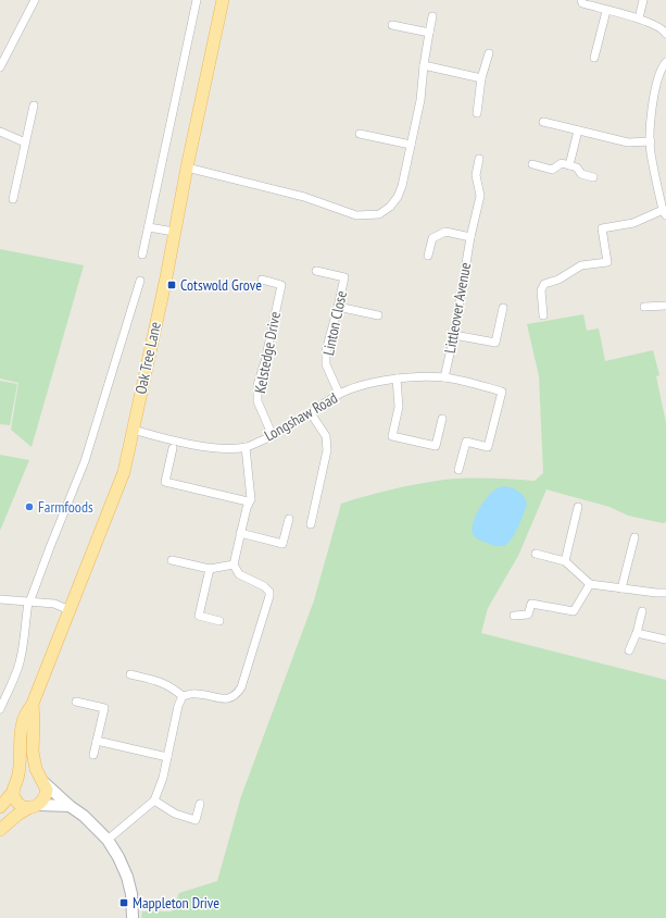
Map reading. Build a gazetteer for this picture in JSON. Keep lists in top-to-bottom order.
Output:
{
  "streets": {
    "main road": ["Oak Tree Lane"],
    "street": [
      "Littleover Avenue",
      "Linton Close",
      "Kelstedge Drive",
      "Longshaw Road"
    ]
  },
  "crossings": [
    ["Littleover Avenue", "Longshaw Road"],
    ["Linton Close", "Longshaw Road"],
    ["Kelstedge Drive", "Longshaw Road"],
    ["Oak Tree Lane", "Longshaw Road"]
  ],
  "places": {
    "transit": ["Cotswold Grove", "Mappleton Drive"],
    "other": ["Farmfoods"]
  }
}
